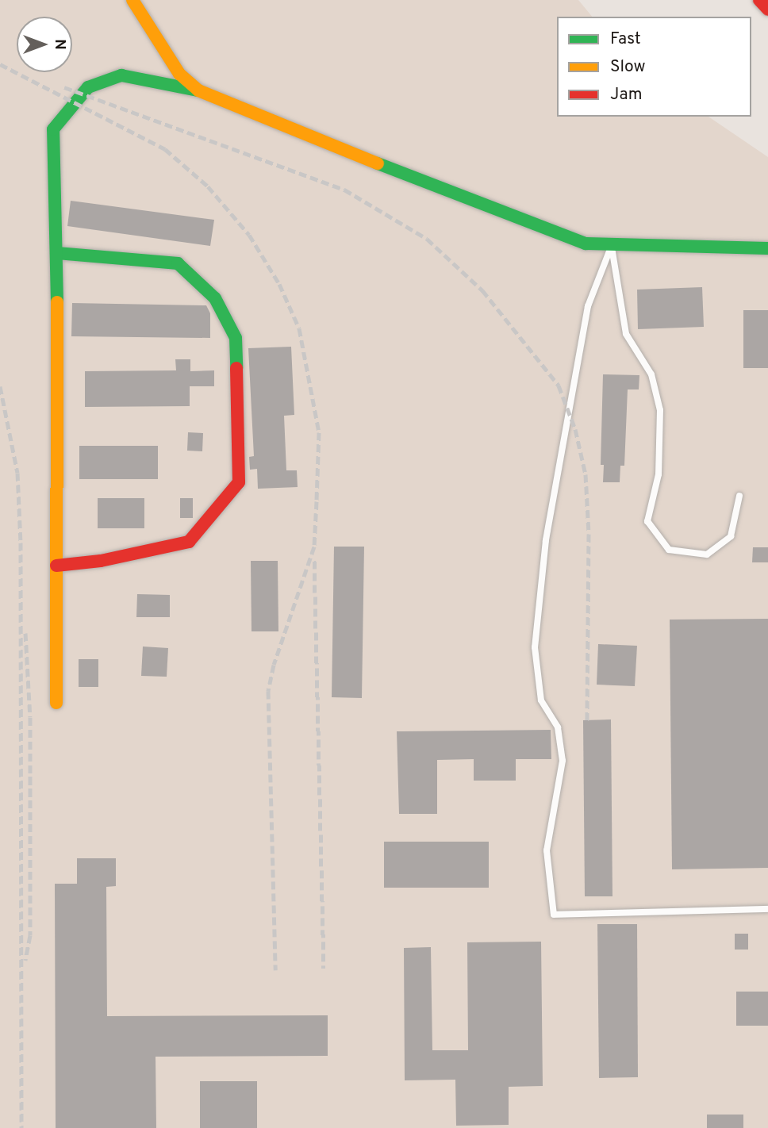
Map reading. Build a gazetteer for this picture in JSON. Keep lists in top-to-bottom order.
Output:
{
  "legend": ["Fast", "Slow", "Jam"],
  "north": "right"
}
